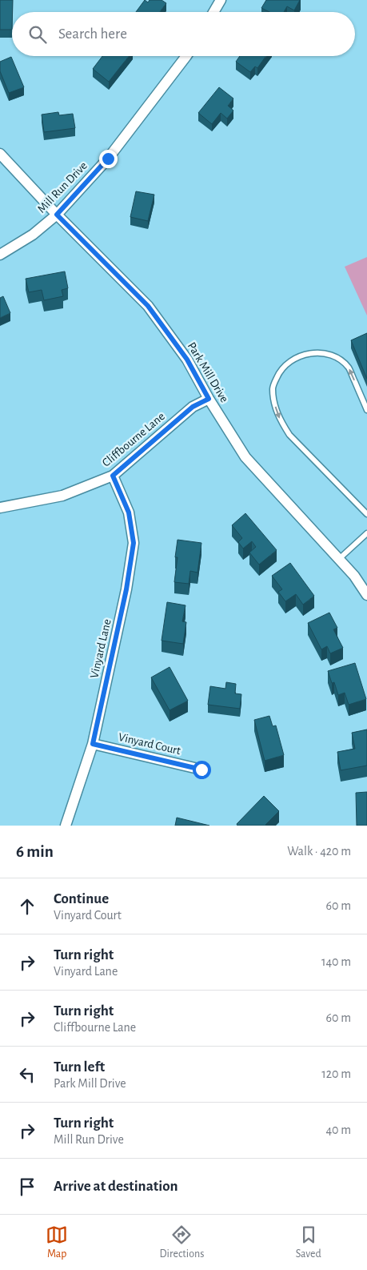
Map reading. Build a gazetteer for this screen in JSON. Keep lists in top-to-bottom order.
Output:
{
  "streets": {
    "street": [
      "Mill Run Drive",
      "Park Mill Drive",
      "Cliffbourne Lane",
      "Vinyard Lane",
      "Vinyard Court"
    ]
  },
  "crossings": [
    ["Mill Run Drive", "Park Mill Drive"],
    ["Park Mill Drive", "Cliffbourne Lane"],
    ["Cliffbourne Lane", "Vinyard Lane"],
    ["Vinyard Lane", "Vinyard Court"]
  ],
  "page": {
    "search": "Search here",
    "heading": ["6 min", "Walk · 420 m"],
    "list": [
      ["Continue", "Vinyard Court", "60 m"],
      ["Turn right", "Vinyard Lane", "140 m"],
      ["Turn right", "Cliffbourne Lane", "60 m"],
      ["Turn left", "Park Mill Drive", "120 m"],
      ["Turn right", "Mill Run Drive", "40 m"],
      "Arrive at destination"
    ],
    "nav": ["Map", "Directions", "Saved"]
  }
}
